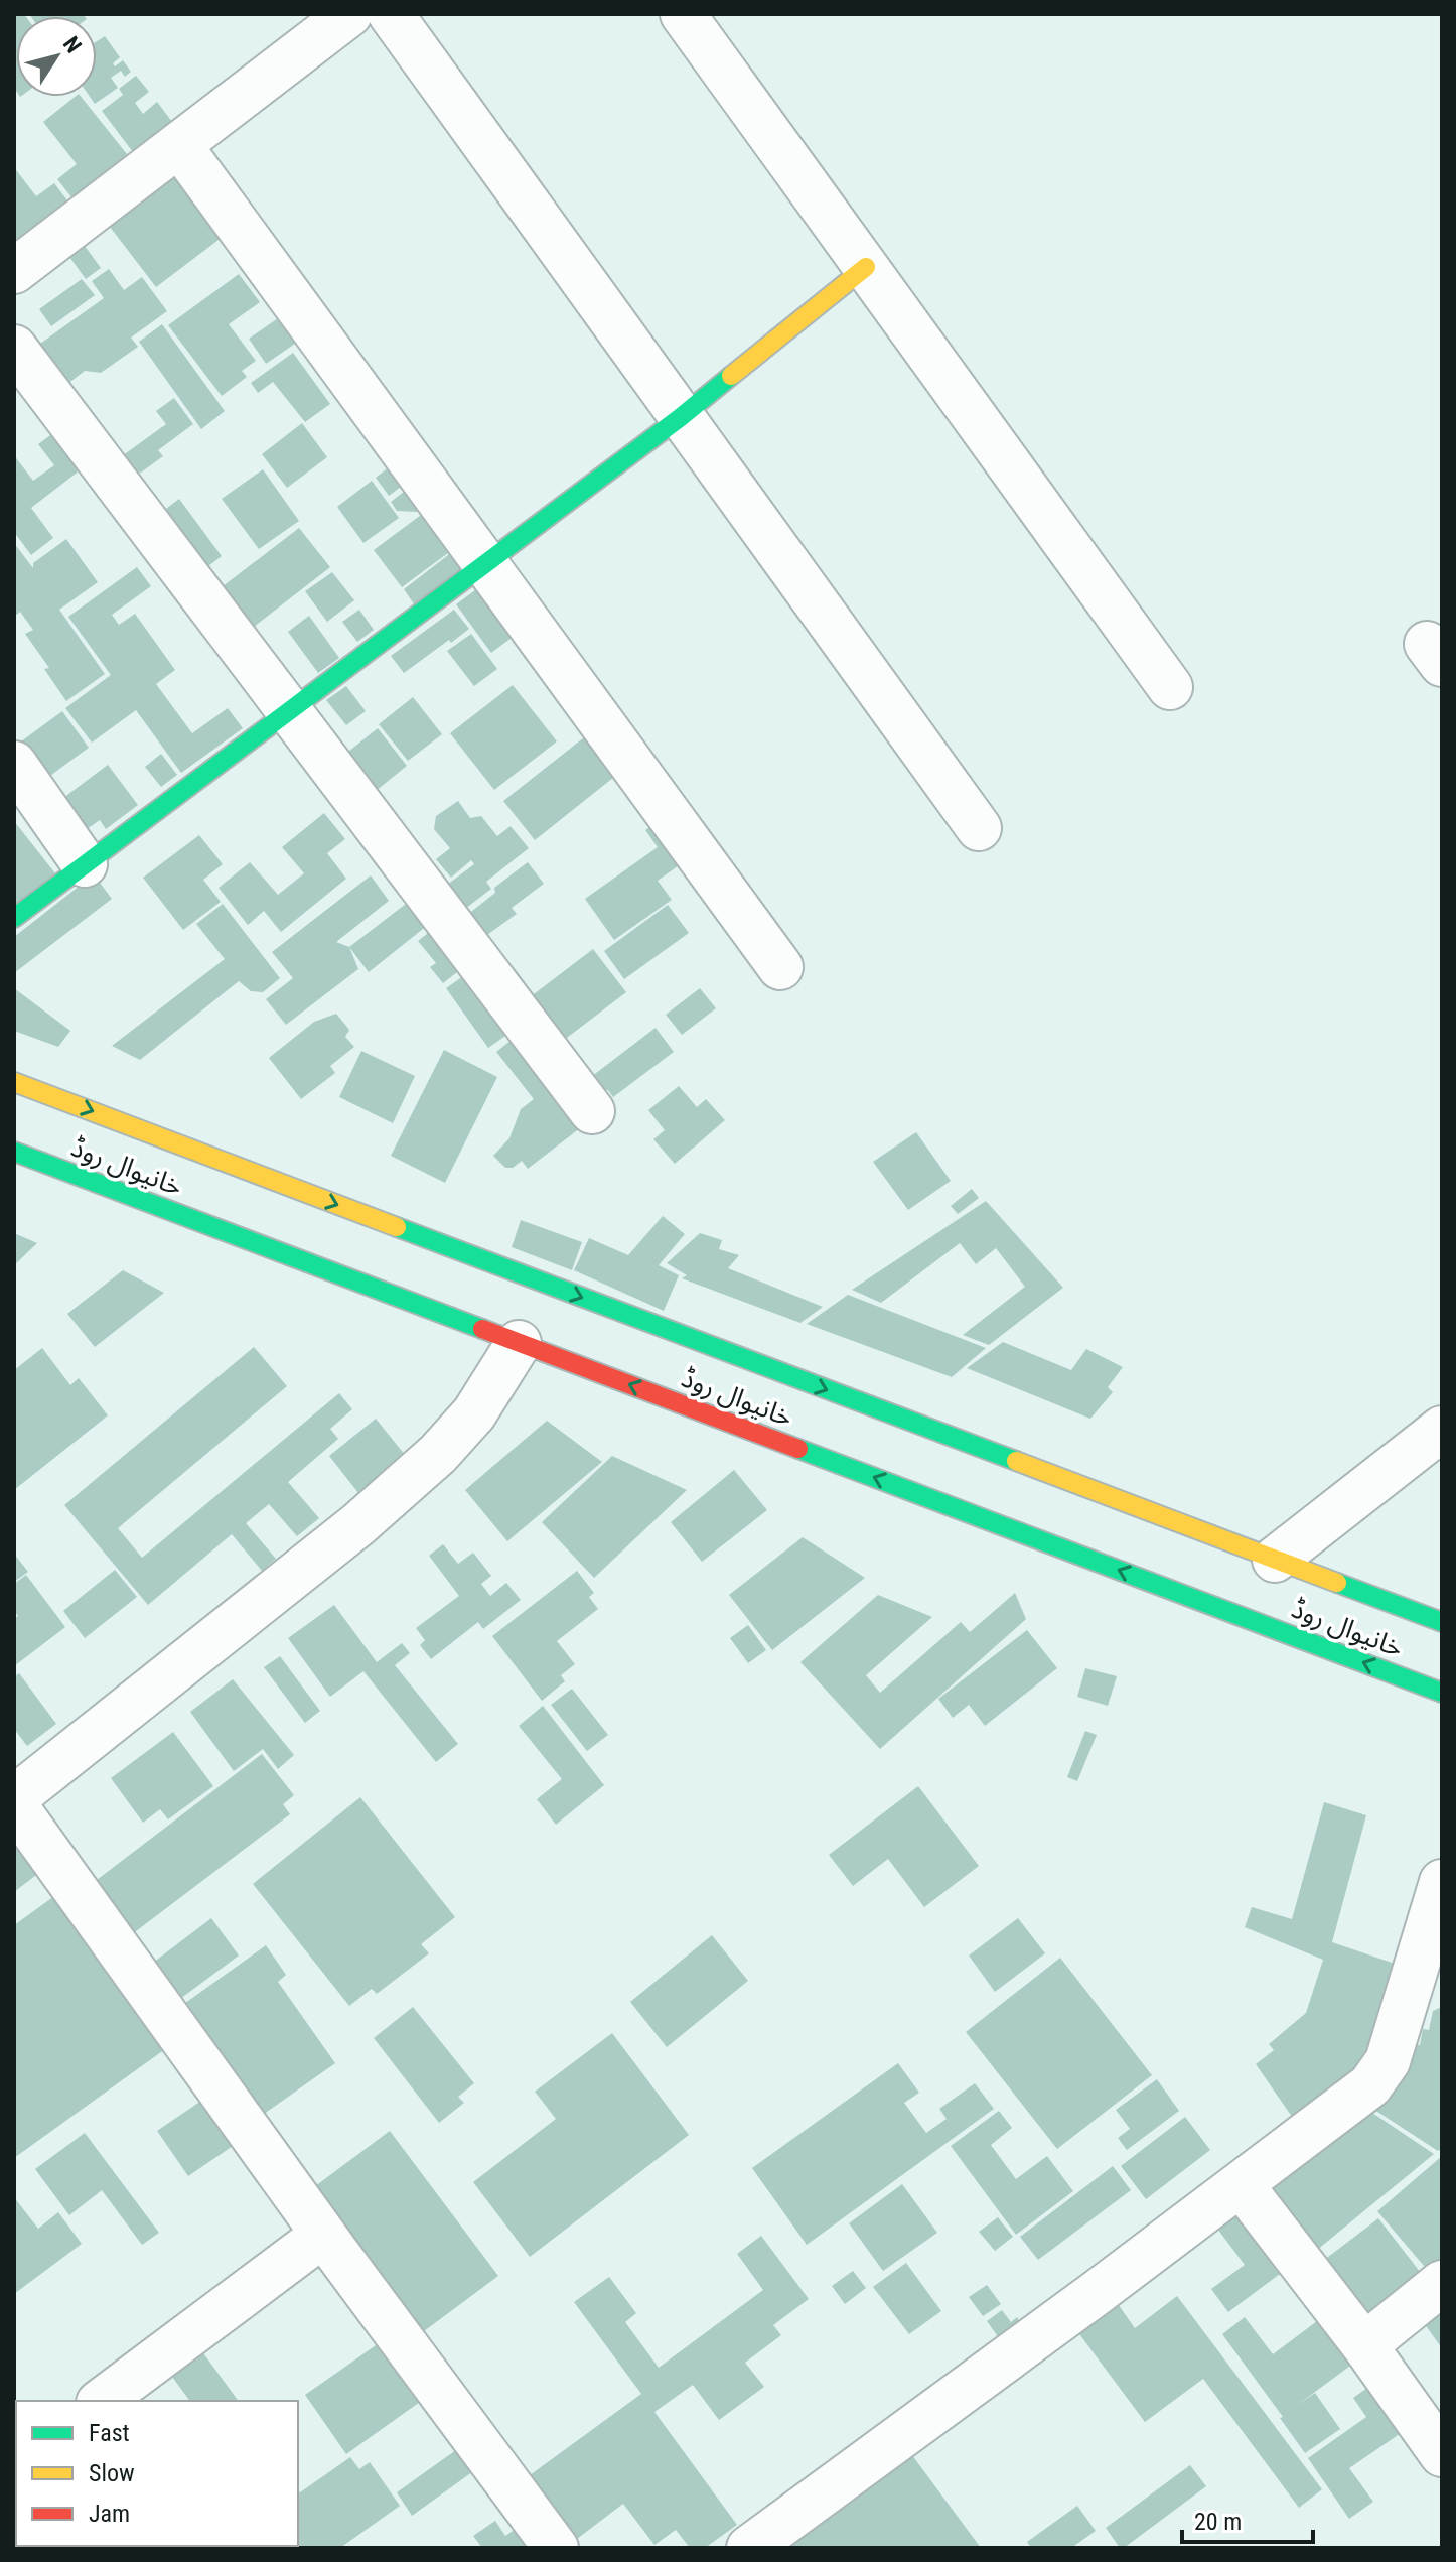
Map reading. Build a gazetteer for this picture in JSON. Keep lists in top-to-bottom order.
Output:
{
  "streets": {
    "main road": ["خانیوال روڈ"]
  },
  "legend": ["Fast", "Slow", "Jam"],
  "scale_bar": "20 m",
  "north": "top right"
}
